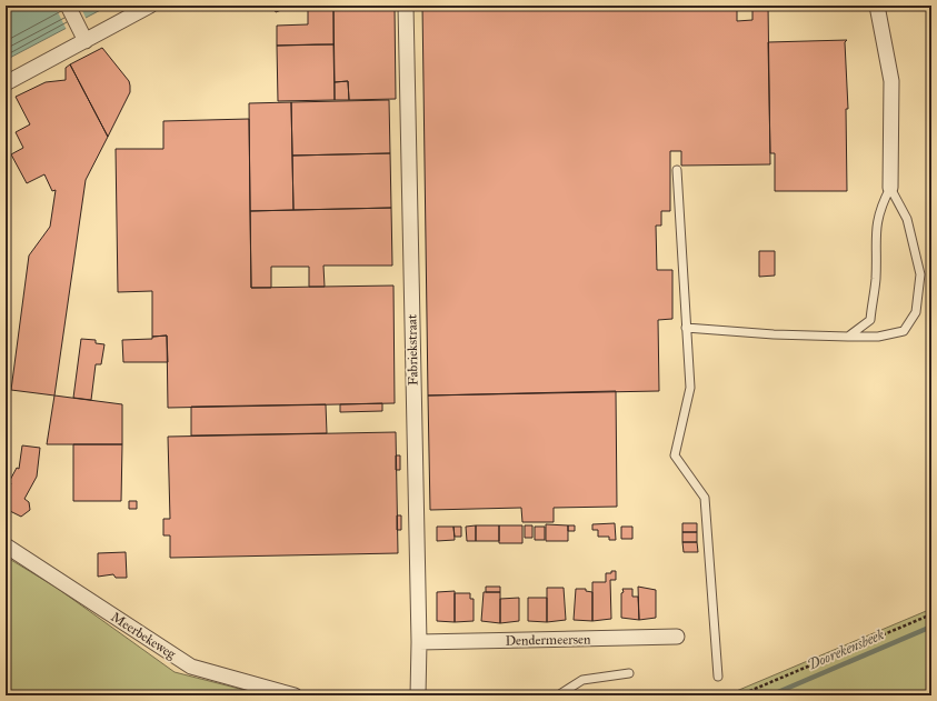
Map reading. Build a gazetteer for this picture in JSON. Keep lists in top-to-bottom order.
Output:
{
  "streets": {
    "street": ["Fabriekstraat", "Meerbekeweg", "Dendermeersen"]
  },
  "crossings": [
    ["Fabriekstraat", "Dendermeersen"]
  ],
  "water": ["Doorekensbeek"]
}
